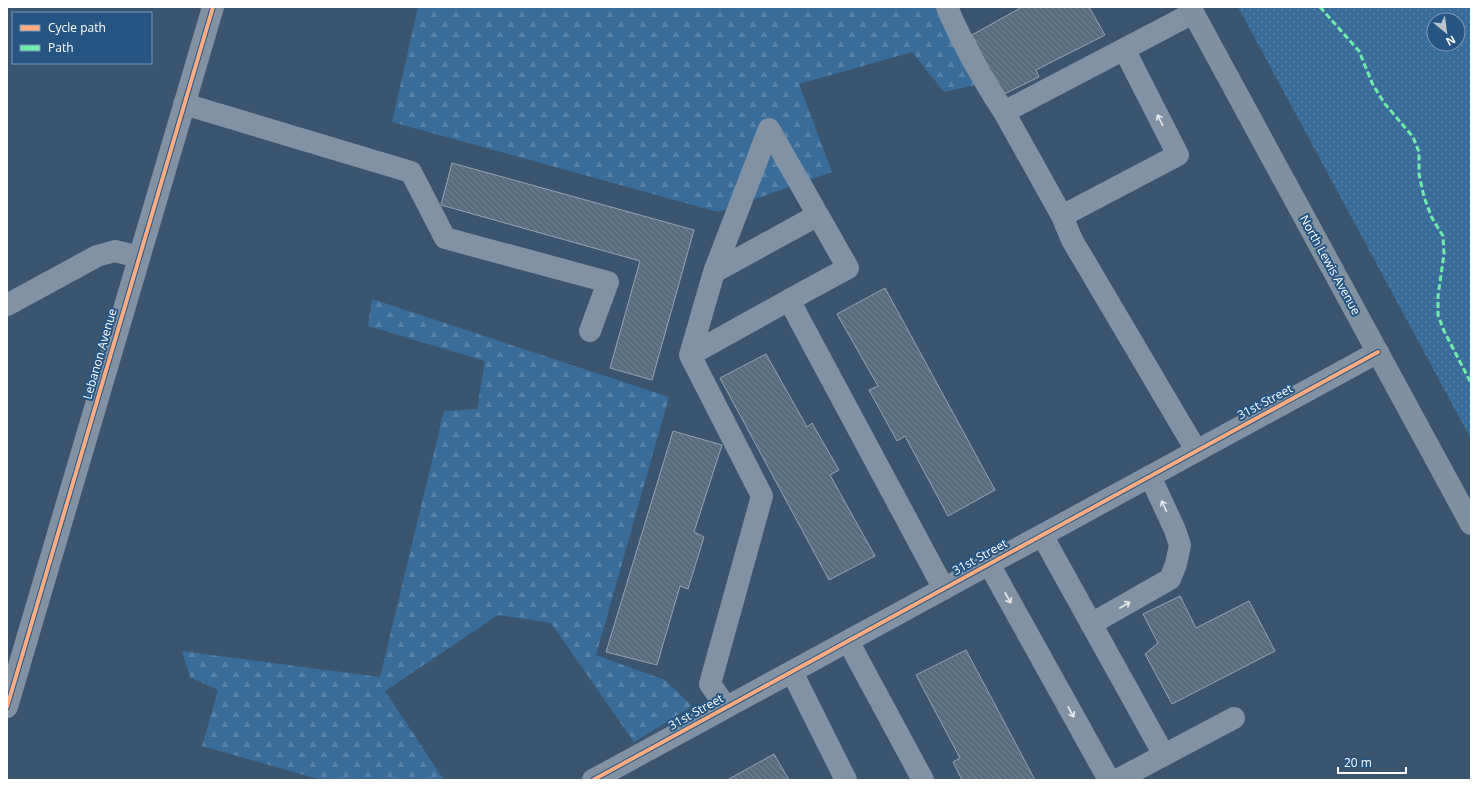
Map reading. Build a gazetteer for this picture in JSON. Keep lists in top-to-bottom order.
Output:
{
  "streets": {
    "main road": ["North Lewis Avenue"],
    "street": ["Lebanon Avenue", "31st Street"]
  },
  "crossings": [
    ["North Lewis Avenue", "31st Street"]
  ],
  "legend": ["Cycle path", "Path"],
  "scale_bar": "20 m",
  "north": "bottom right"
}
